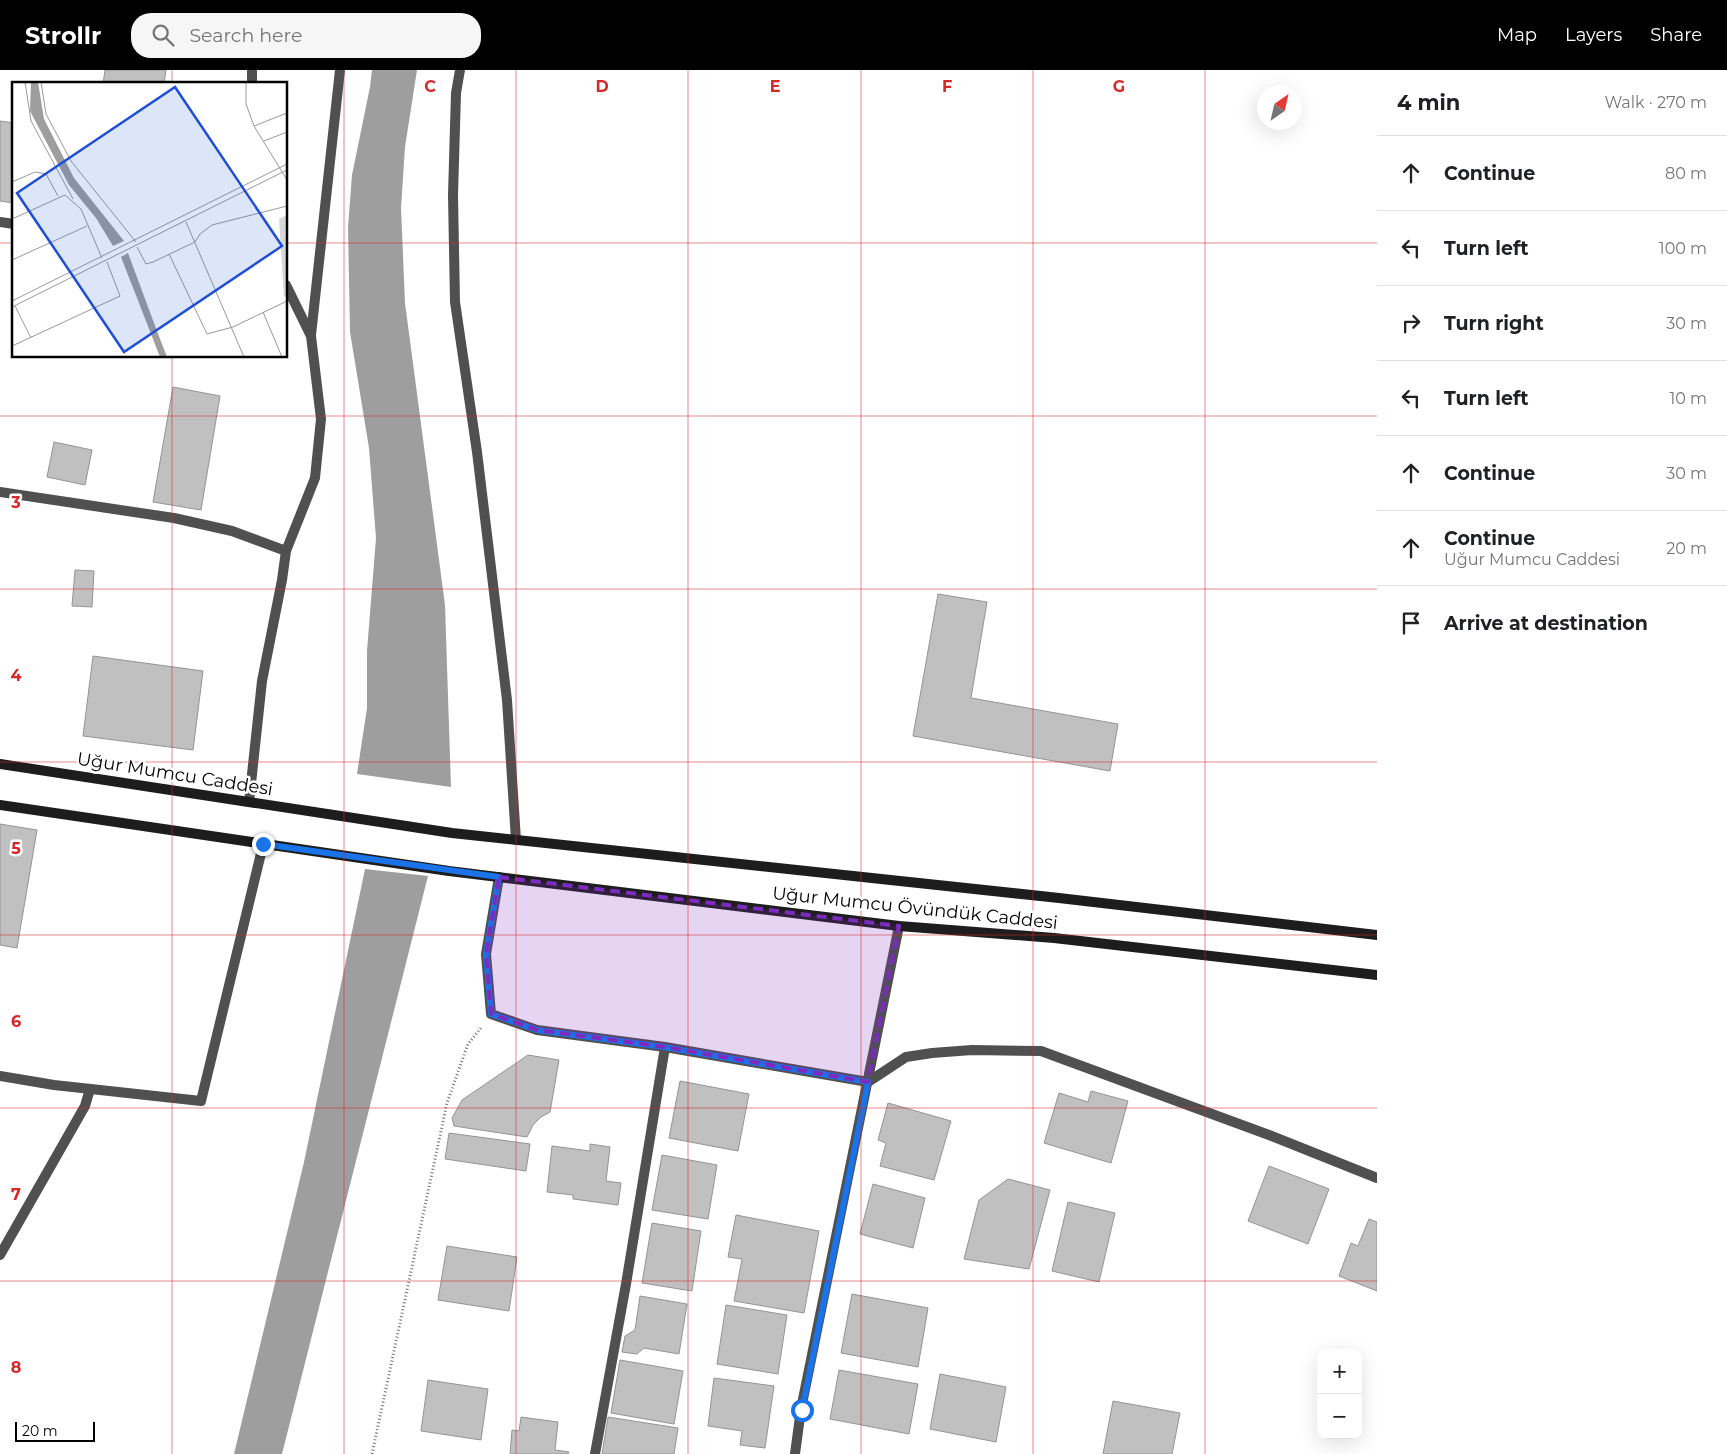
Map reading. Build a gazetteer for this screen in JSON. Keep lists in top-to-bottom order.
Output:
{
  "streets": {
    "street": ["Uğur Mumcu Caddesi", "Uğur Mumcu Övündük Caddesi"]
  },
  "crossings": [
    ["Uğur Mumcu Caddesi", "Uğur Mumcu Övündük Caddesi"]
  ],
  "scale_bar": "20 m",
  "north": "top right",
  "page": {
    "header": "Strollr",
    "search": "Search here",
    "nav": ["Map", "Layers", "Share"],
    "heading": ["4 min", "Walk · 270 m"],
    "list": [
      ["Continue", "80 m"],
      ["Turn left", "100 m"],
      ["Turn right", "30 m"],
      ["Turn left", "10 m"],
      ["Continue", "30 m"],
      ["Continue", "Uğur Mumcu Caddesi", "20 m"],
      "Arrive at destination"
    ],
    "map_buttons": ["+", "−"],
    "scale": "20 m"
  },
  "grid": {
    "columns": [
      "C",
      "D",
      "E",
      "F",
      "G"
    ],
    "rows": [
      "3",
      "4",
      "5",
      "6",
      "7",
      "8"
    ]
  }
}
